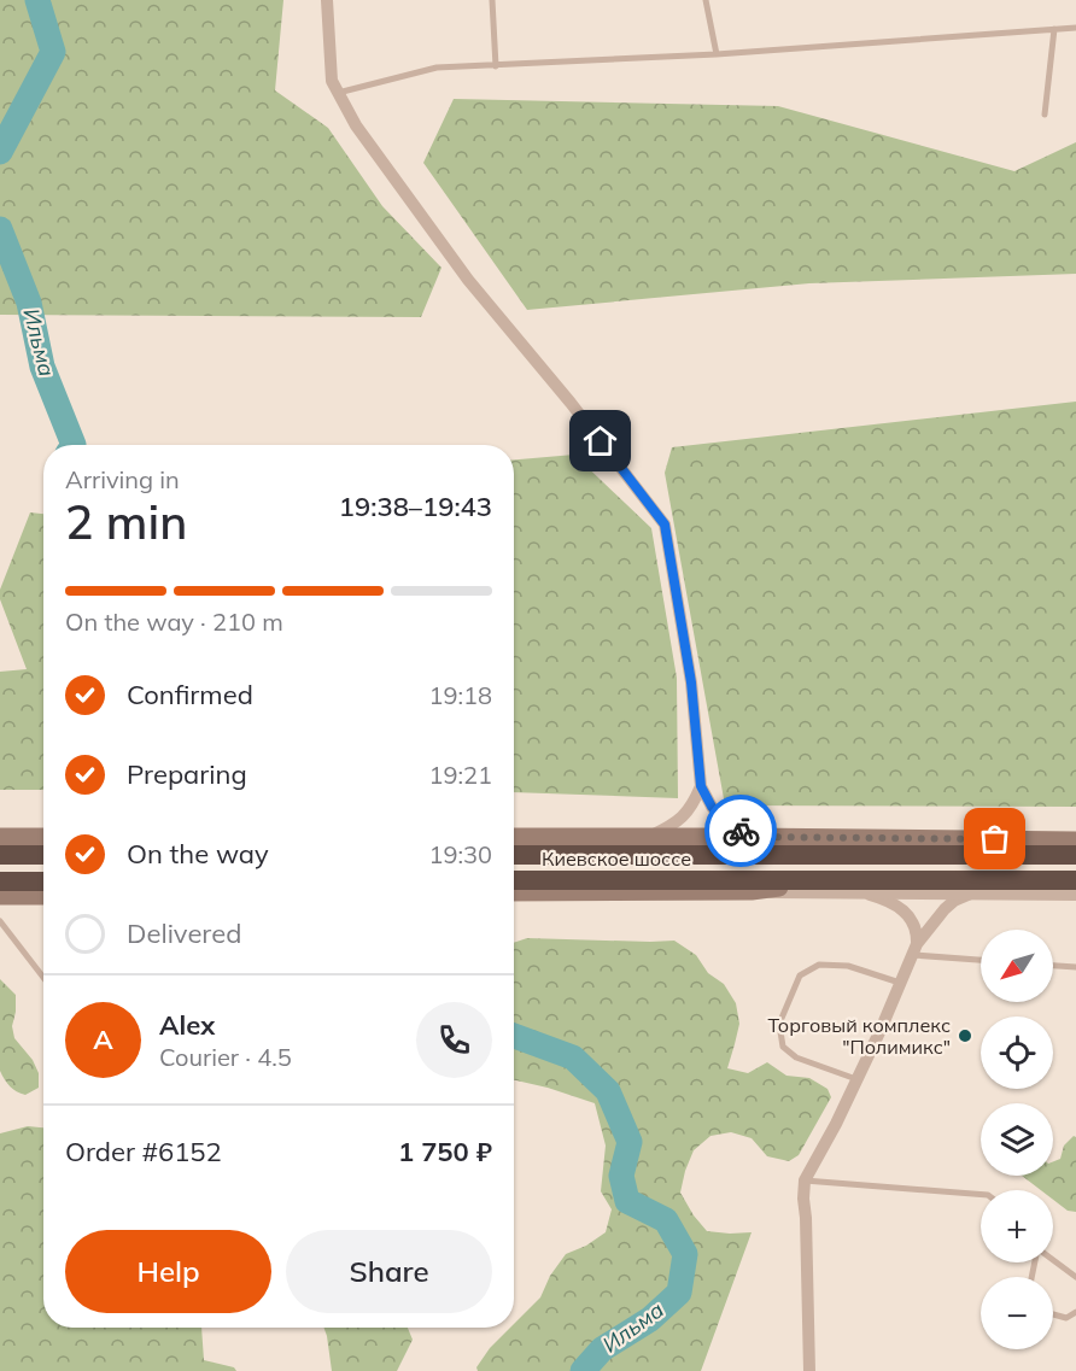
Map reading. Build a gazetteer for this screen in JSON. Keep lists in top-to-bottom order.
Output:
{
  "streets": {
    "highway": ["Киевское шоссе"]
  },
  "water": ["Ильма"],
  "places": ["Торговый комплекс \"Полимикс\""],
  "north": "bottom left",
  "page": {
    "heading": ["2 min", "Arriving in", "19:38–19:43"],
    "panel": [
      "Alex",
      "Courier · 4.5",
      "Order #6152",
      "1 750 ₽"
    ],
    "bar": "On the way · 210 m",
    "list": [
      ["Confirmed", "19:18"],
      ["Preparing", "19:21"],
      ["On the way", "19:30"],
      "Delivered"
    ],
    "map_buttons": ["+", "−"],
    "round": "A",
    "buttons": ["Help", "Share"]
  }
}
